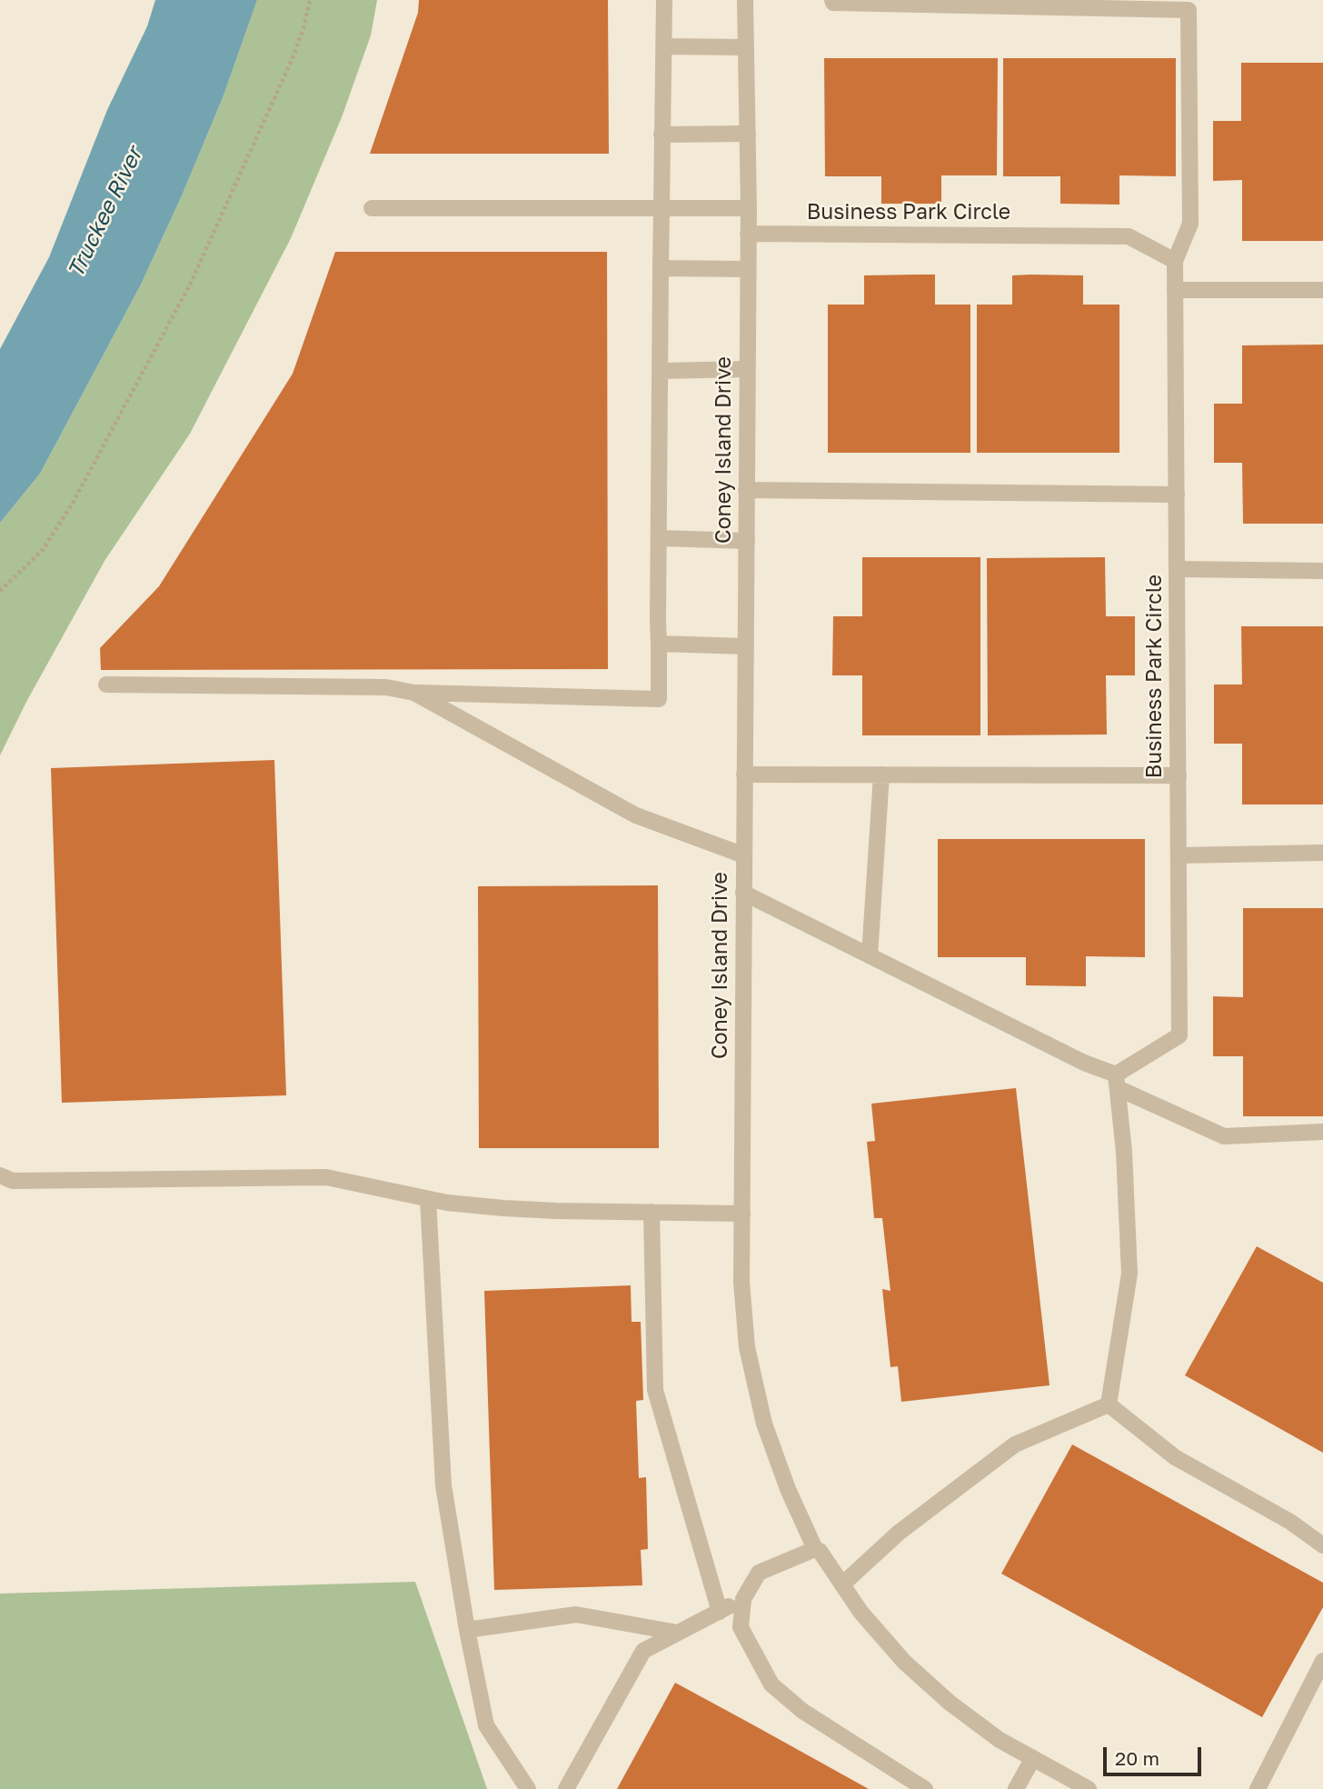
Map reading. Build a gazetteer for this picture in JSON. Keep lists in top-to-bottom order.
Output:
{
  "streets": {
    "street": ["Business Park Circle", "Coney Island Drive"]
  },
  "crossings": [
    ["Business Park Circle", "Coney Island Drive"]
  ],
  "water": ["Truckee River"],
  "scale_bar": "20 m"
}
